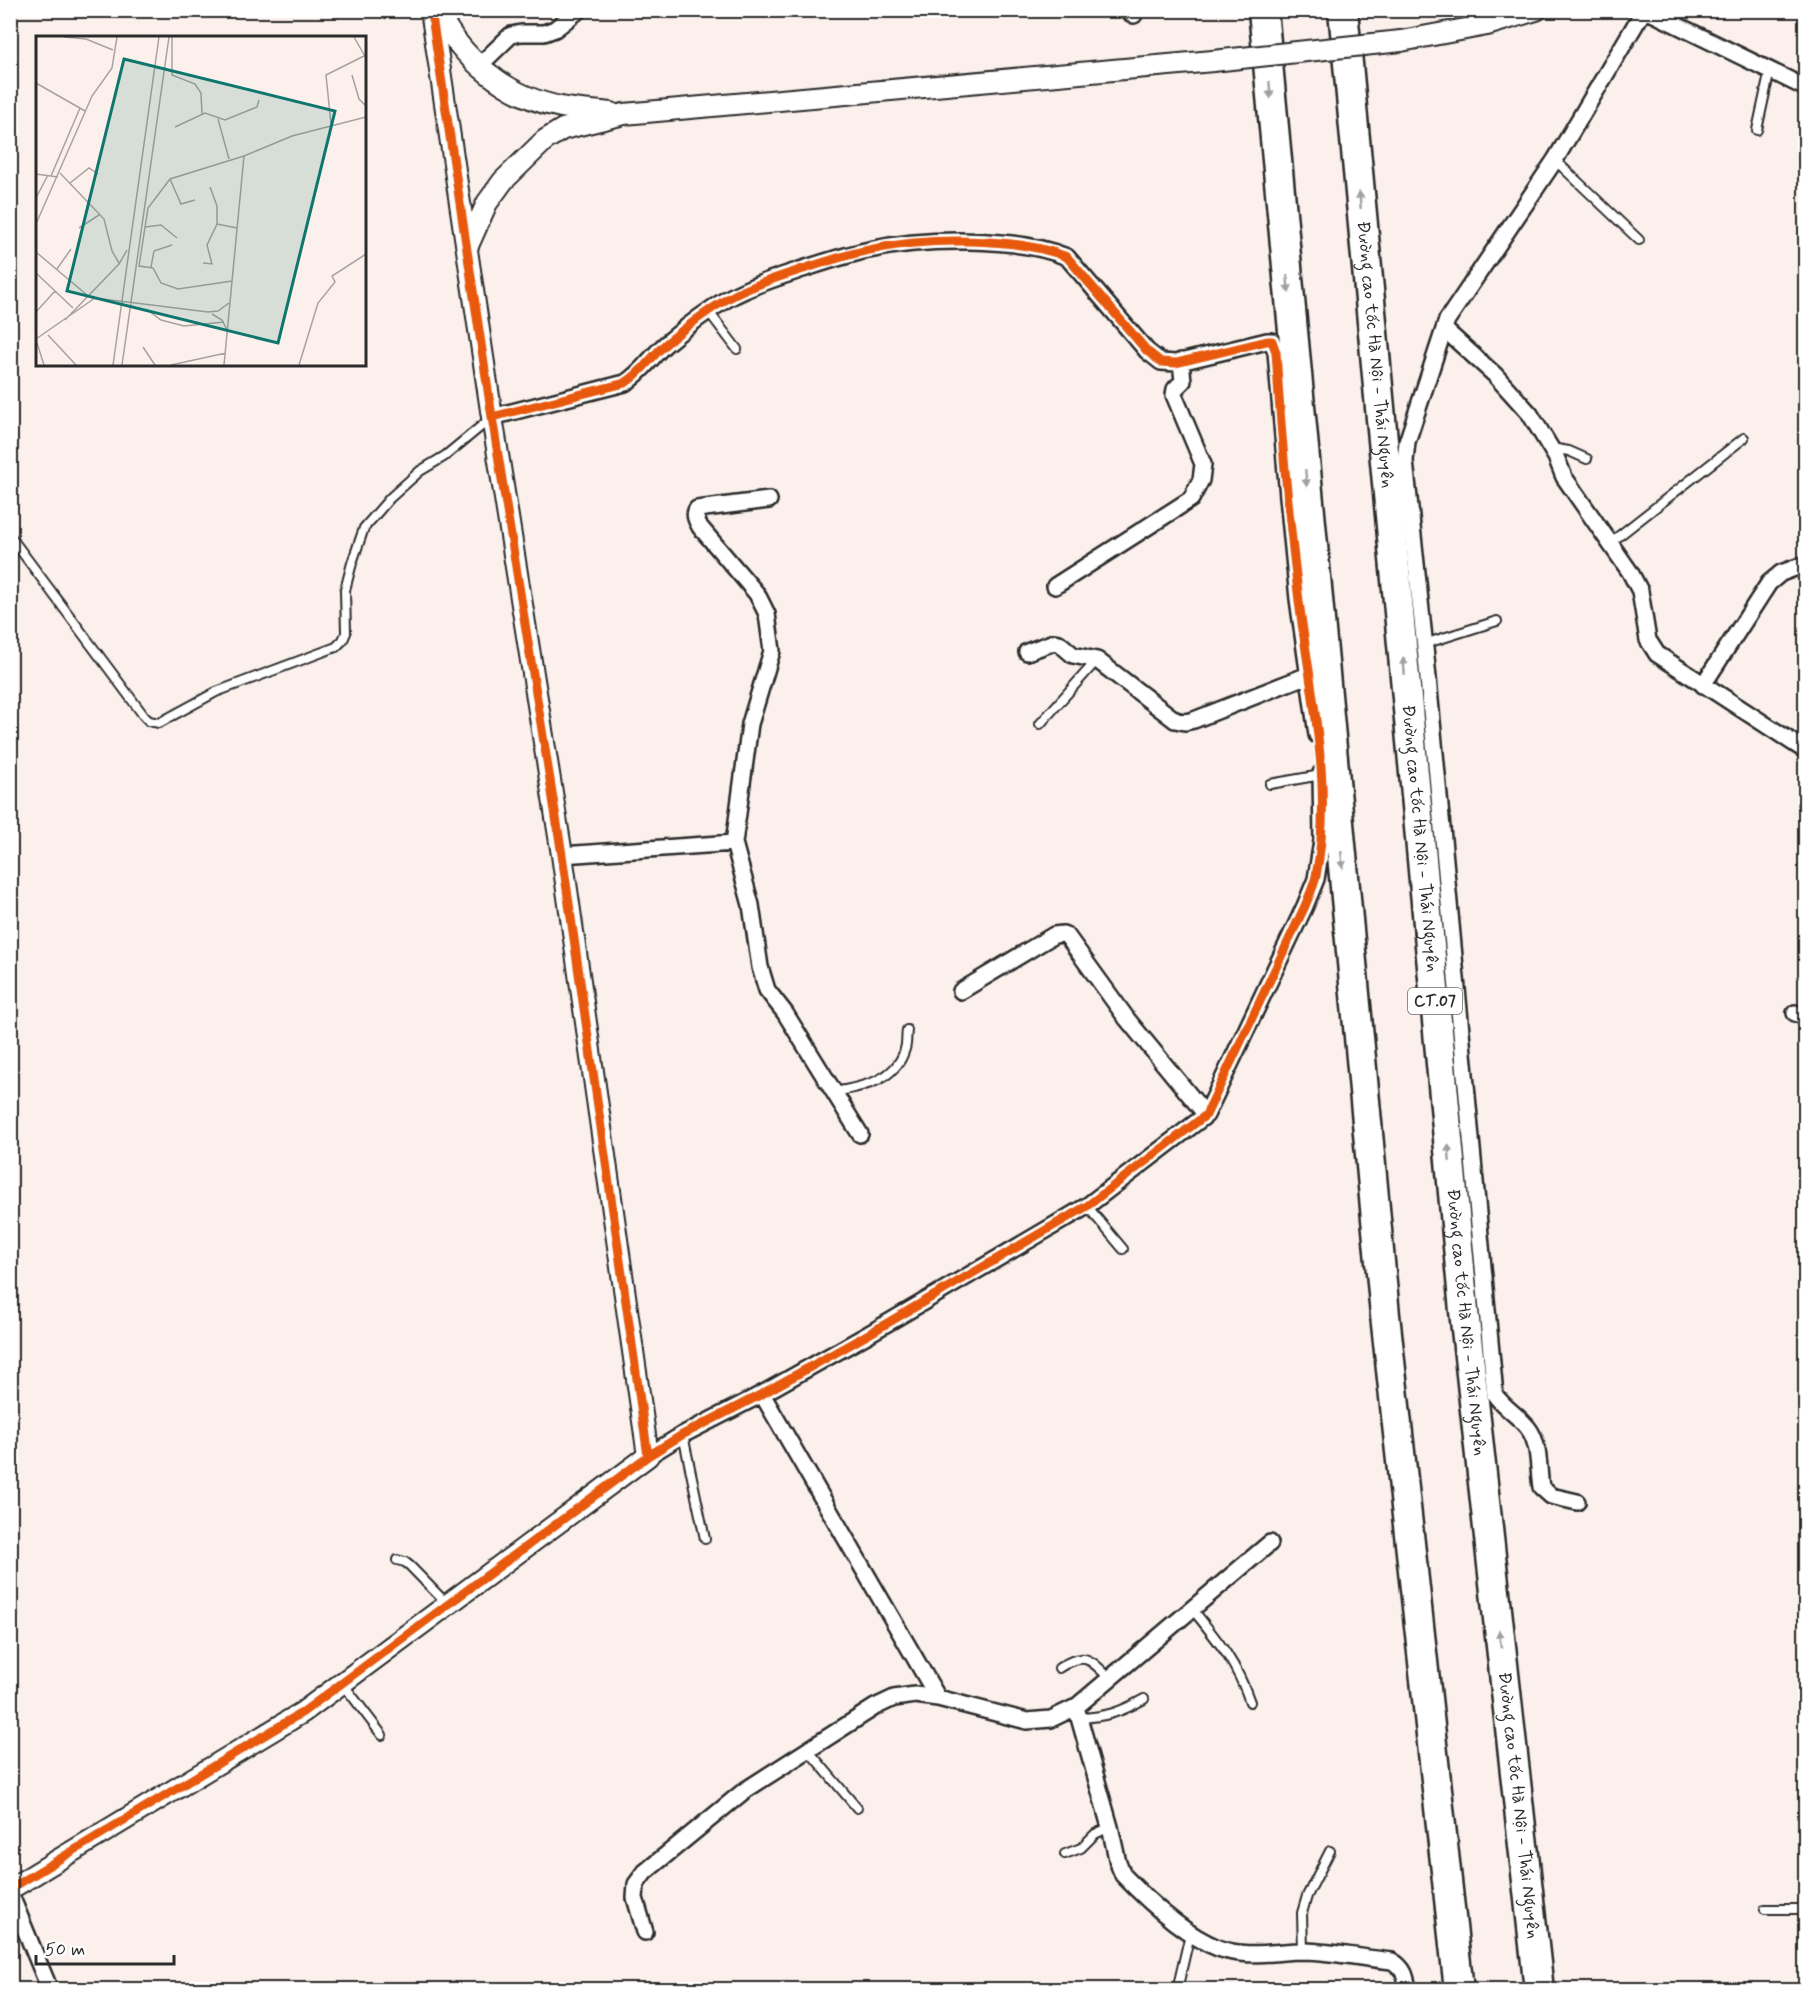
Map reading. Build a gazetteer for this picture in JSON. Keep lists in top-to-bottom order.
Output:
{
  "streets": {
    "highway": ["Đường cao tốc Hà Nội - Thái Nguyên", "CT.07"]
  },
  "scale_bar": "50 m"
}
